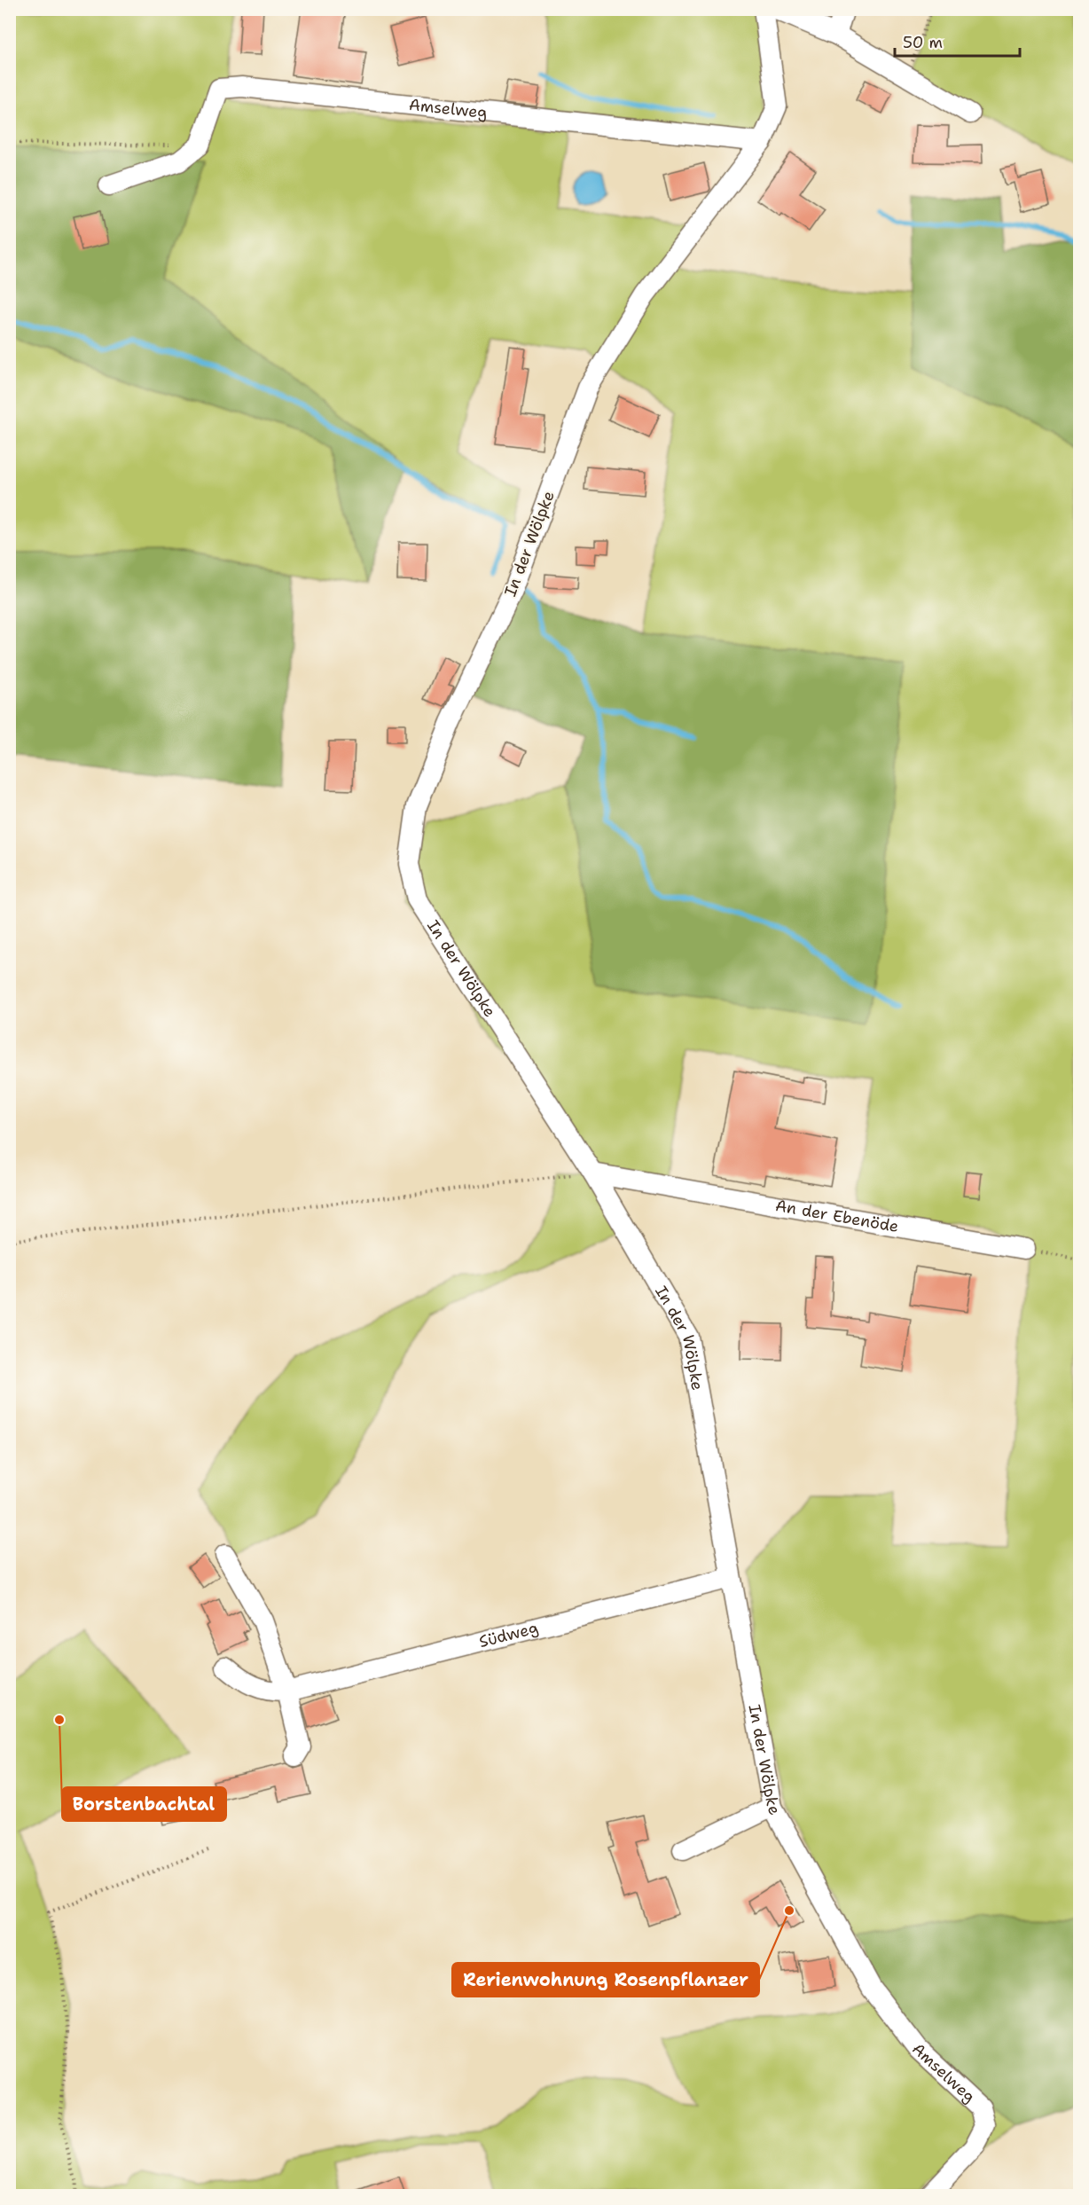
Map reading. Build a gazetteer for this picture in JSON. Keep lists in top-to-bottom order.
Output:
{
  "streets": {
    "street": [
      "Amselweg",
      "In der Wölpke",
      "An der Ebenöde",
      "Südweg"
    ]
  },
  "crossings": [
    ["Amselweg", "In der Wölpke"],
    ["In der Wölpke", "An der Ebenöde"],
    ["In der Wölpke", "Südweg"]
  ],
  "places": ["Borstenbachtal", "Rerienwohnung Rosenpflanzer"],
  "scale_bar": "50 m"
}
